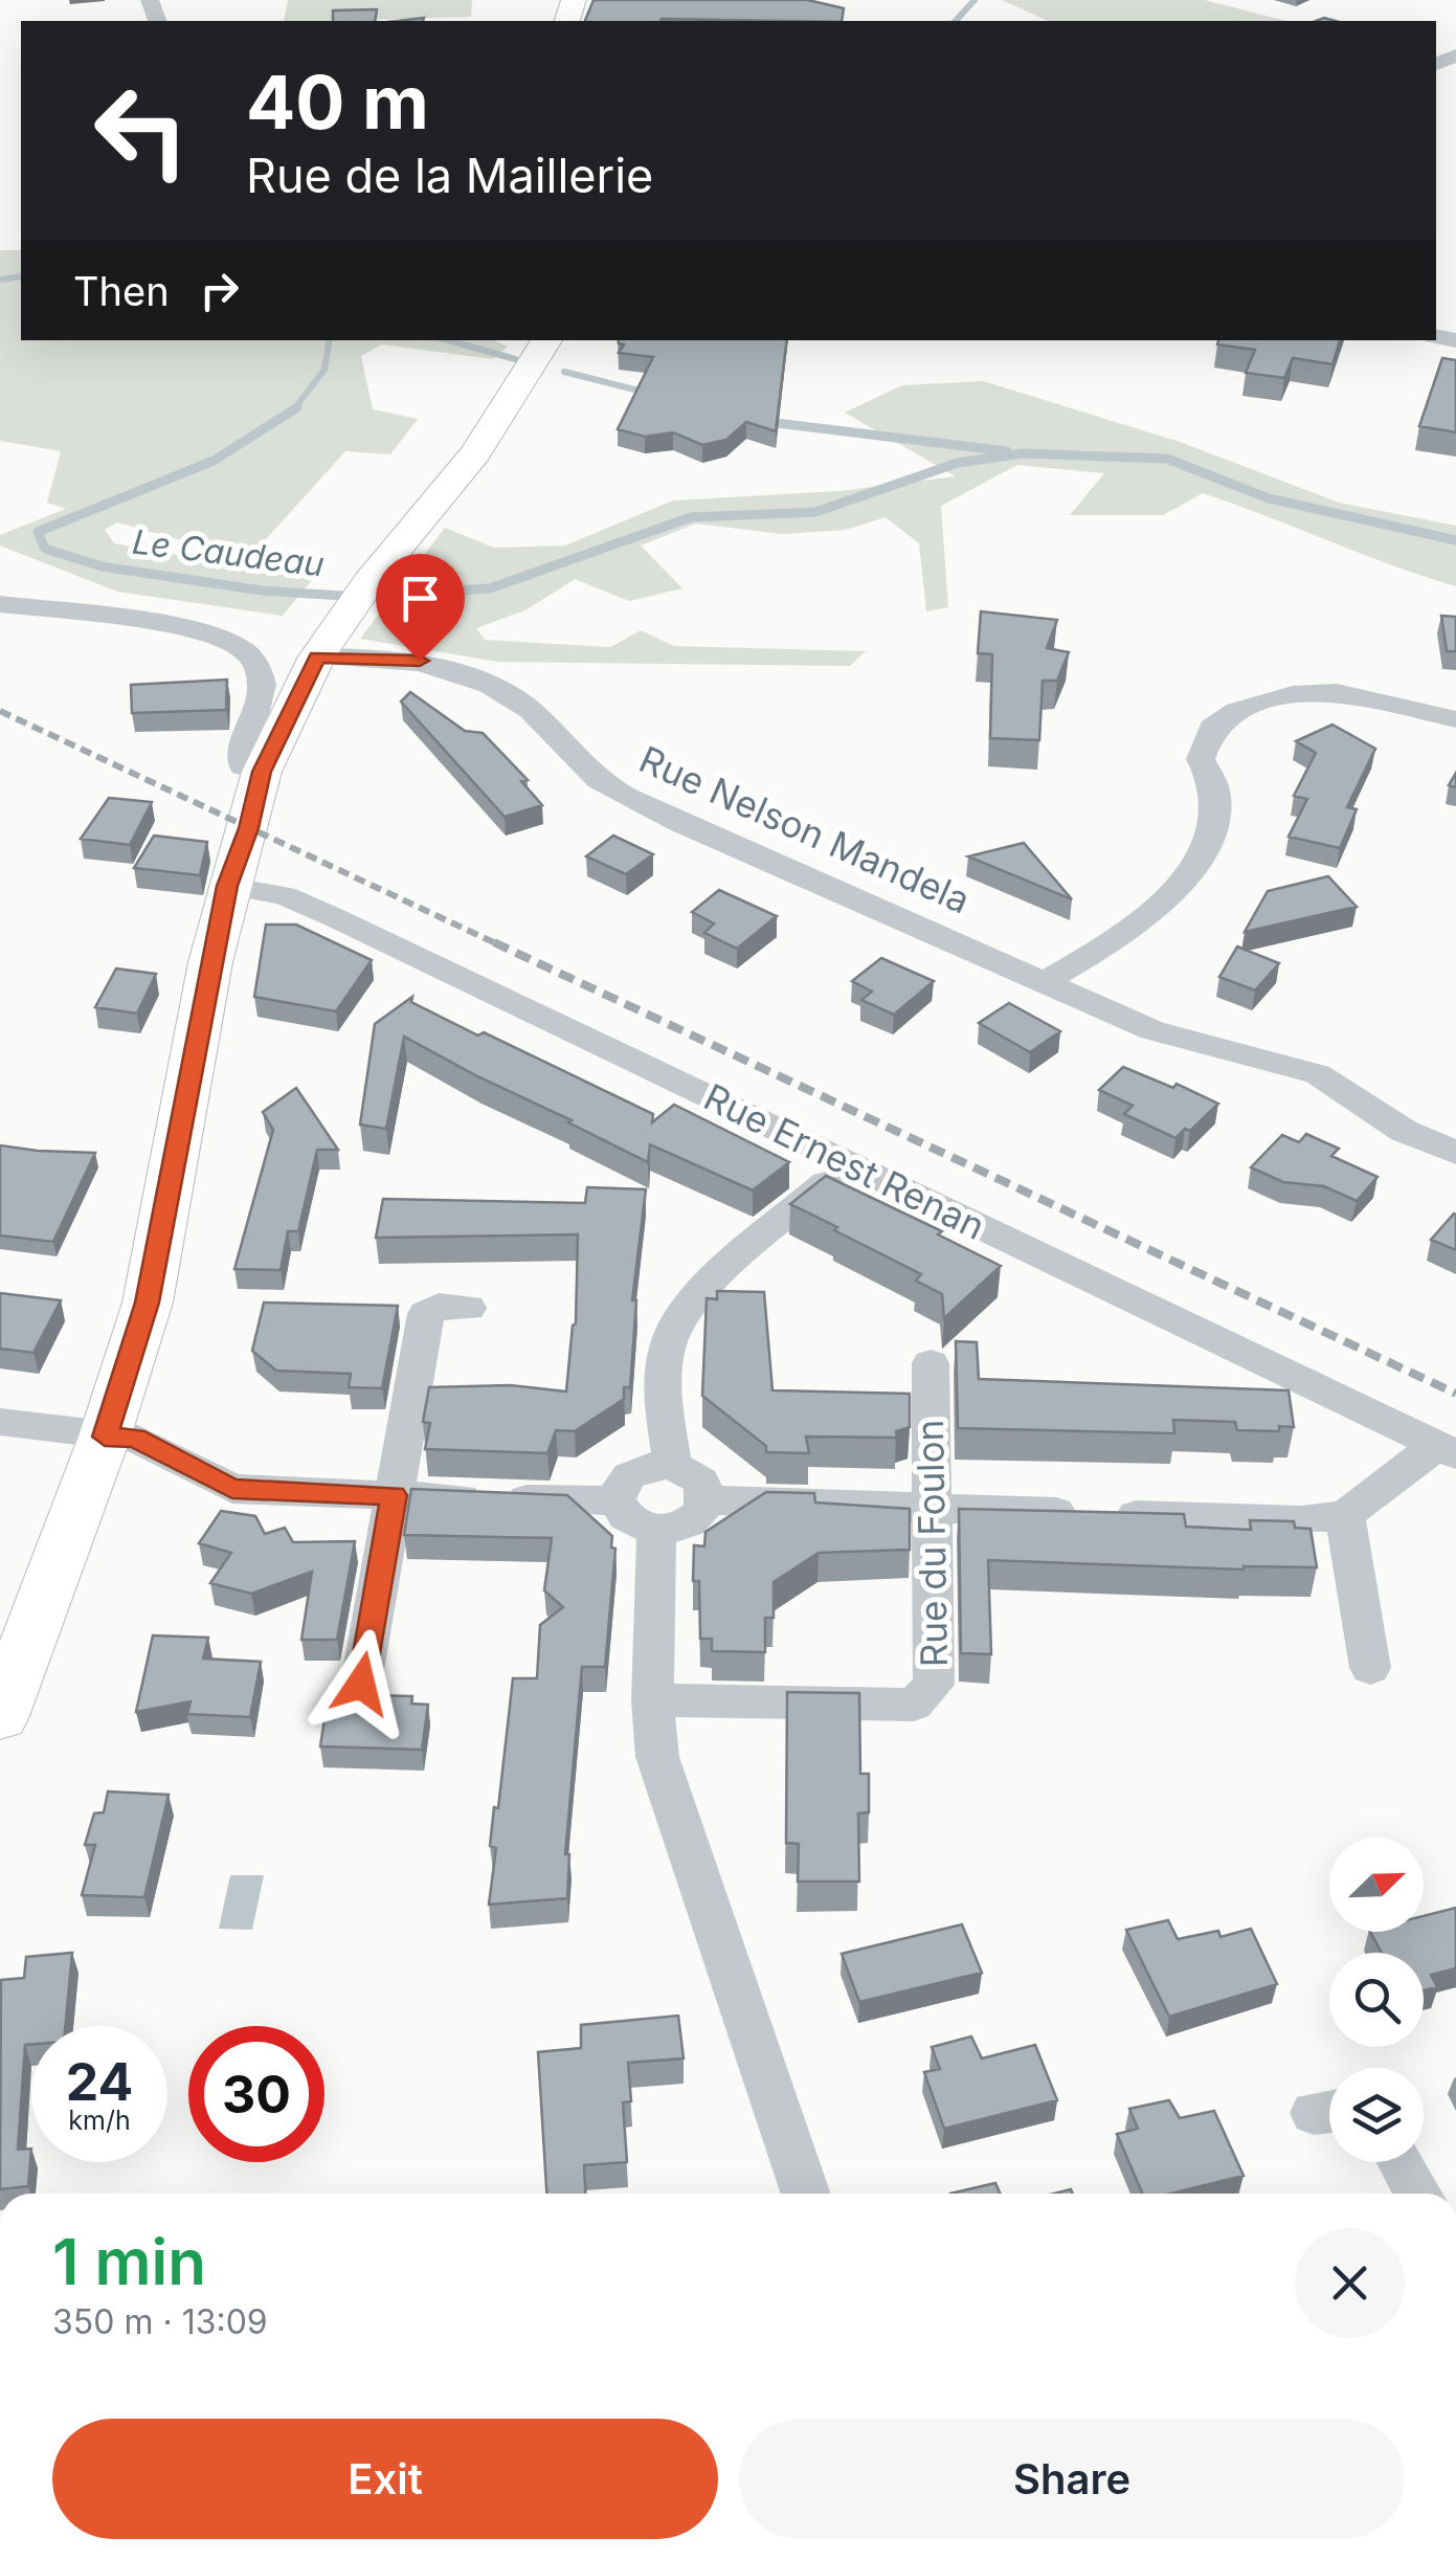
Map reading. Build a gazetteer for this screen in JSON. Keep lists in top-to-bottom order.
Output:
{
  "streets": {
    "street": ["Rue Nelson Mandela", "Rue Ernest Renan", "Rue du Foulon"]
  },
  "water": ["Le Caudeau"],
  "north": "top right",
  "page": {
    "turn": ["40 m", "Rue de la Maillerie"],
    "then": "Then",
    "speed": "24 km/h",
    "limit": "30",
    "heading": ["1 min", "350 m · 13:09"],
    "buttons": ["Exit", "Share"]
  }
}
